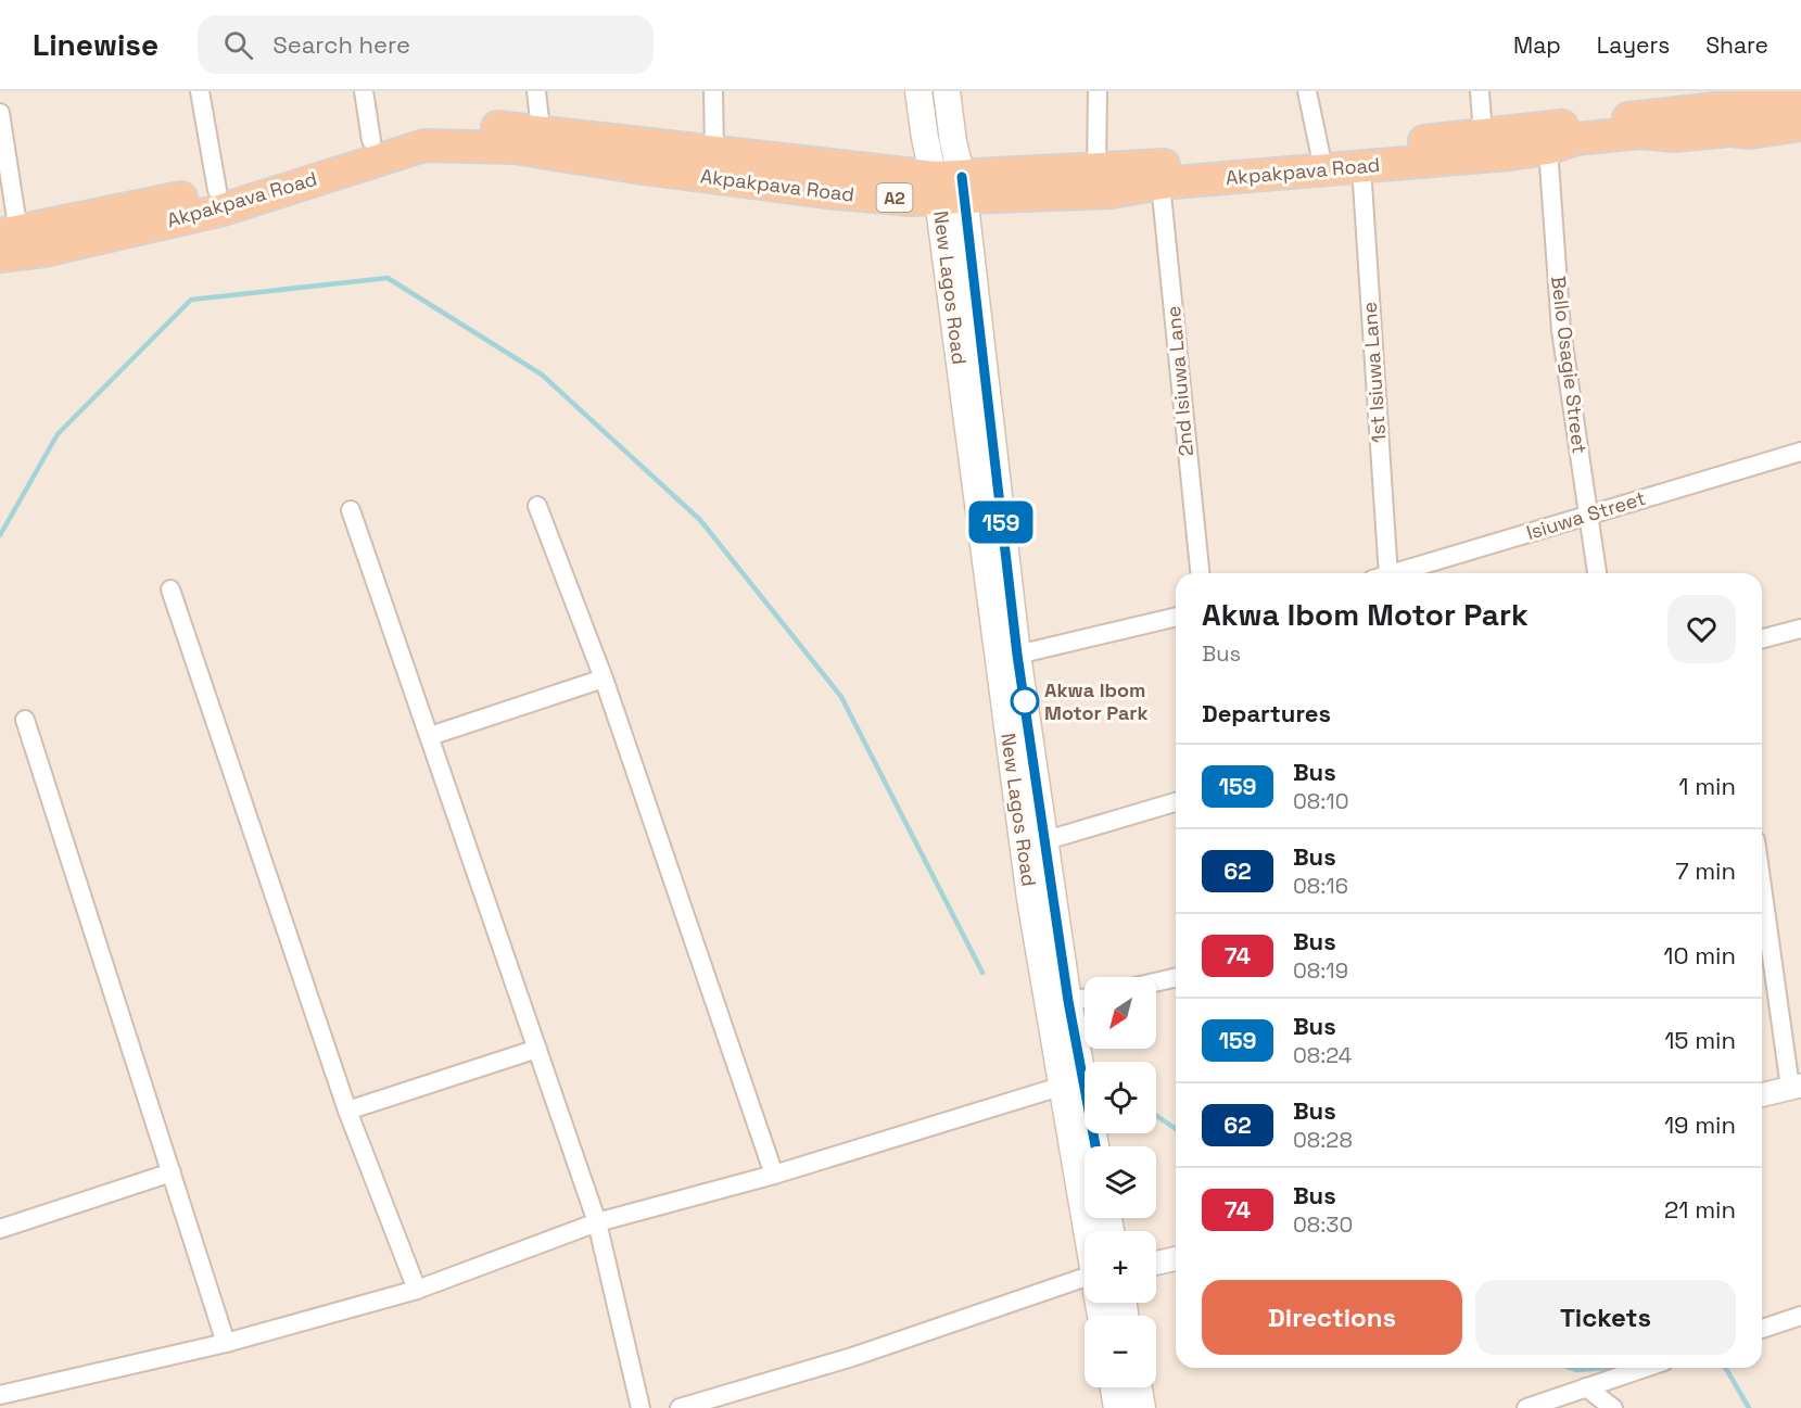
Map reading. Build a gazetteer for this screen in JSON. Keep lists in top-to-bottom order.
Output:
{
  "streets": {
    "highway": ["Akpakpava Road", "A2"],
    "main road": ["New Lagos Road"],
    "street": [
      "Bello Osagie Street",
      "1st Isiuwa Lane",
      "2nd Isiuwa Lane",
      "Isiuwa Street"
    ]
  },
  "crossings": [
    ["Akpakpava Road", "New Lagos Road"],
    ["Akpakpava Road", "Bello Osagie Street"],
    ["Akpakpava Road", "1st Isiuwa Lane"],
    ["Akpakpava Road", "2nd Isiuwa Lane"],
    ["Bello Osagie Street", "Isiuwa Street"]
  ],
  "places": ["Akwa Ibom Motor Park"],
  "lines": ["bus line 159"],
  "north": "bottom left",
  "page": {
    "header": "Linewise",
    "search": "Search here",
    "nav": ["Map", "Layers", "Share"],
    "on_map": "159",
    "heading": [
      ["Akwa Ibom Motor Park", "Bus"],
      "Departures"
    ],
    "list": [
      {
        "mark": "159",
        "name": "Bus",
        "note": "08:10",
        "value": "1 min"
      },
      {
        "mark": "62",
        "name": "Bus",
        "note": "08:16",
        "value": "7 min"
      },
      {
        "mark": "74",
        "name": "Bus",
        "note": "08:19",
        "value": "10 min"
      },
      {
        "mark": "159",
        "name": "Bus",
        "note": "08:24",
        "value": "15 min"
      },
      {
        "mark": "62",
        "name": "Bus",
        "note": "08:28",
        "value": "19 min"
      },
      {
        "mark": "74",
        "name": "Bus",
        "note": "08:30",
        "value": "21 min"
      }
    ],
    "map_buttons": ["+", "−"],
    "buttons": ["Directions", "Tickets"]
  }
}
